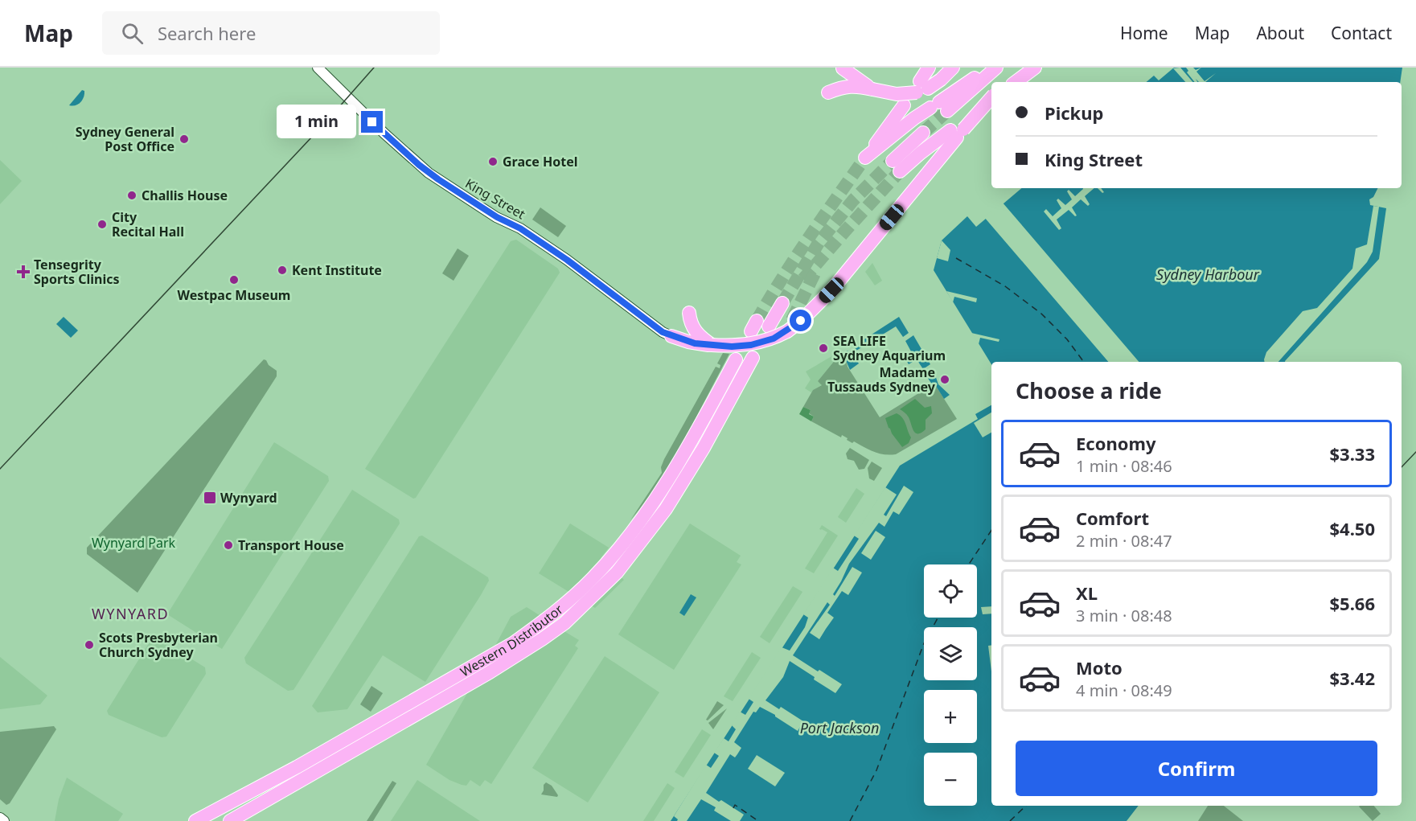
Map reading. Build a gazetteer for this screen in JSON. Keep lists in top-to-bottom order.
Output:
{
  "streets": {
    "highway": ["Western Distributor"],
    "main road": ["King Street"]
  },
  "districts": ["WYNYARD"],
  "water": ["Sydney Harbour", "Port Jackson"],
  "parks": ["Wynyard Park"],
  "places": {
    "other": [
      "Sydney General Post Office",
      "Grace Hotel",
      "Challis House",
      "City Recital Hall",
      "Kent Institute",
      "Westpac Museum",
      "SEA LIFE Sydney Aquarium",
      "Madame Tussauds Sydney",
      "Transport House",
      "Scots Presbyterian Church Sydney"
    ],
    "health": ["Tensegrity Sports Clinics"],
    "transit": ["Wynyard"]
  },
  "page": {
    "header": "Map",
    "search": "Search here",
    "nav": [
      "Home",
      "Map",
      "About",
      "Contact"
    ],
    "banner": ["Pickup", "King Street"],
    "bubble": "1 min",
    "heading": "Choose a ride",
    "list": [
      {
        "name": "Economy",
        "note": "1 min · 08:46",
        "value": "$3.33"
      },
      {
        "name": "Comfort",
        "note": "2 min · 08:47",
        "value": "$4.50"
      },
      {
        "name": "XL",
        "note": "3 min · 08:48",
        "value": "$5.66"
      },
      {
        "name": "Moto",
        "note": "4 min · 08:49",
        "value": "$3.42"
      }
    ],
    "map_buttons": ["+", "−"],
    "buttons": "Confirm"
  }
}
